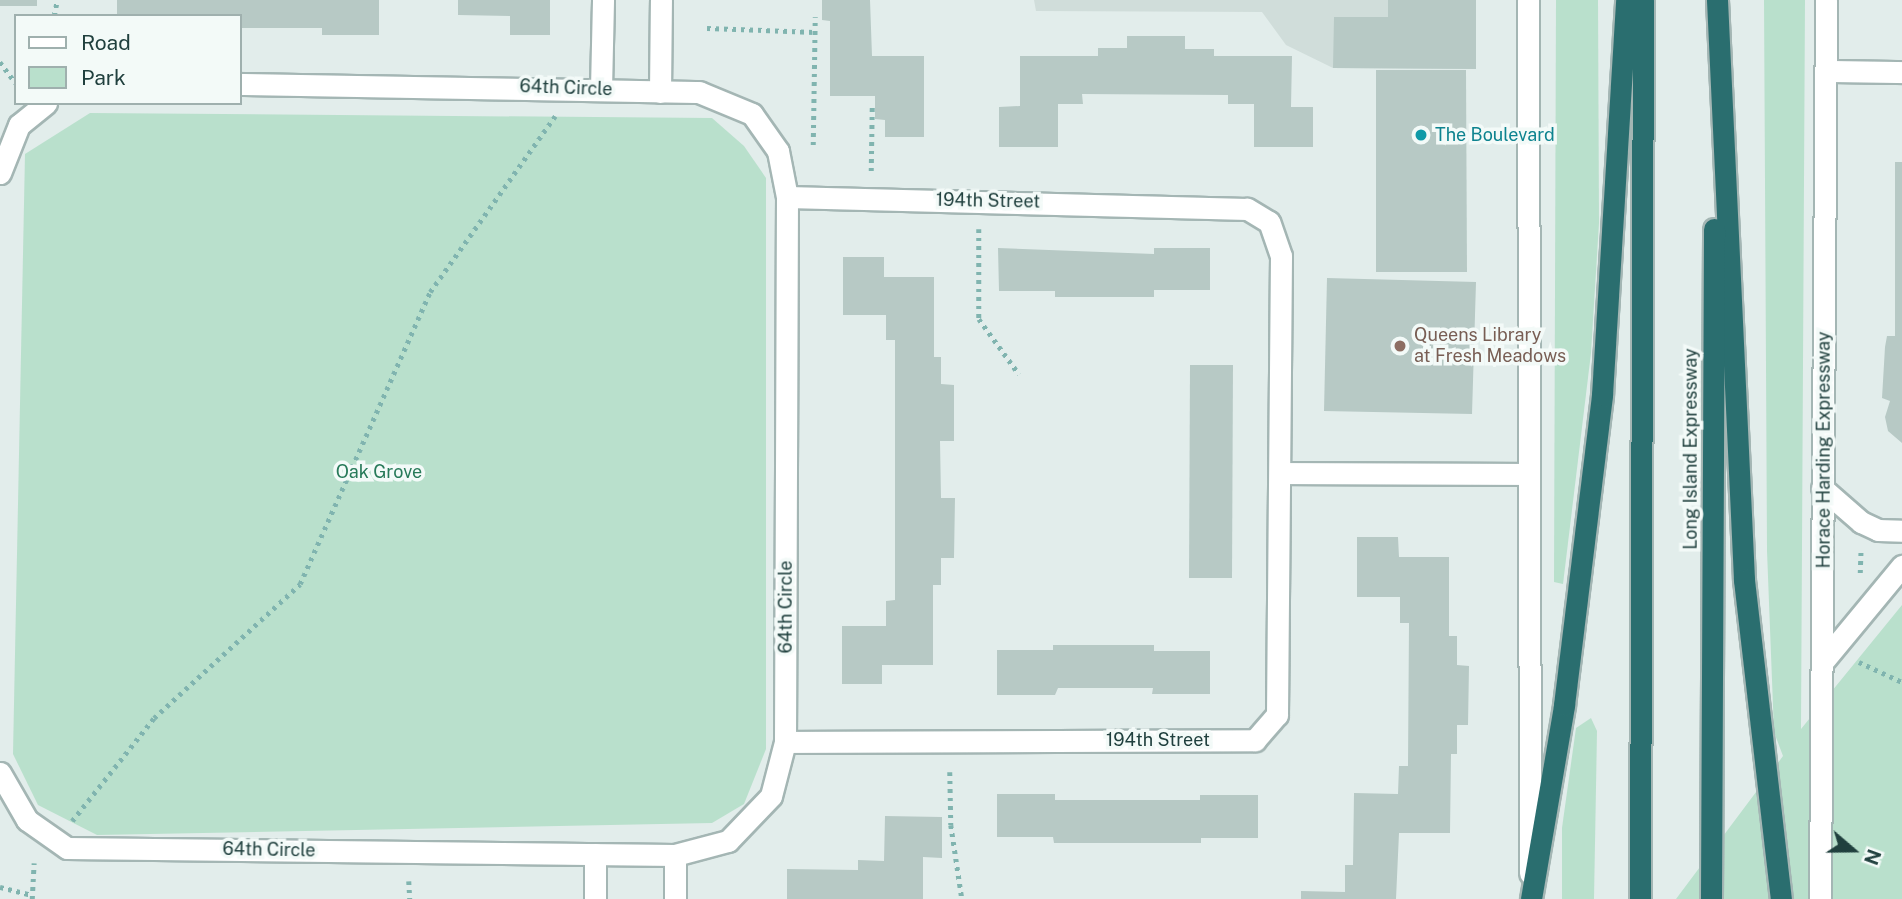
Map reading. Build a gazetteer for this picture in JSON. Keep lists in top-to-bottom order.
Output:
{
  "streets": {
    "highway": ["Long Island Expressway"],
    "street": ["64th Circle", "194th Street", "Horace Harding Expressway"]
  },
  "crossings": [
    ["64th Circle", "194th Street"]
  ],
  "parks": ["Oak Grove"],
  "places": ["The Boulevard", "Queens Library at Fresh Meadows"],
  "legend": ["Road", "Park"],
  "north": "right"
}
